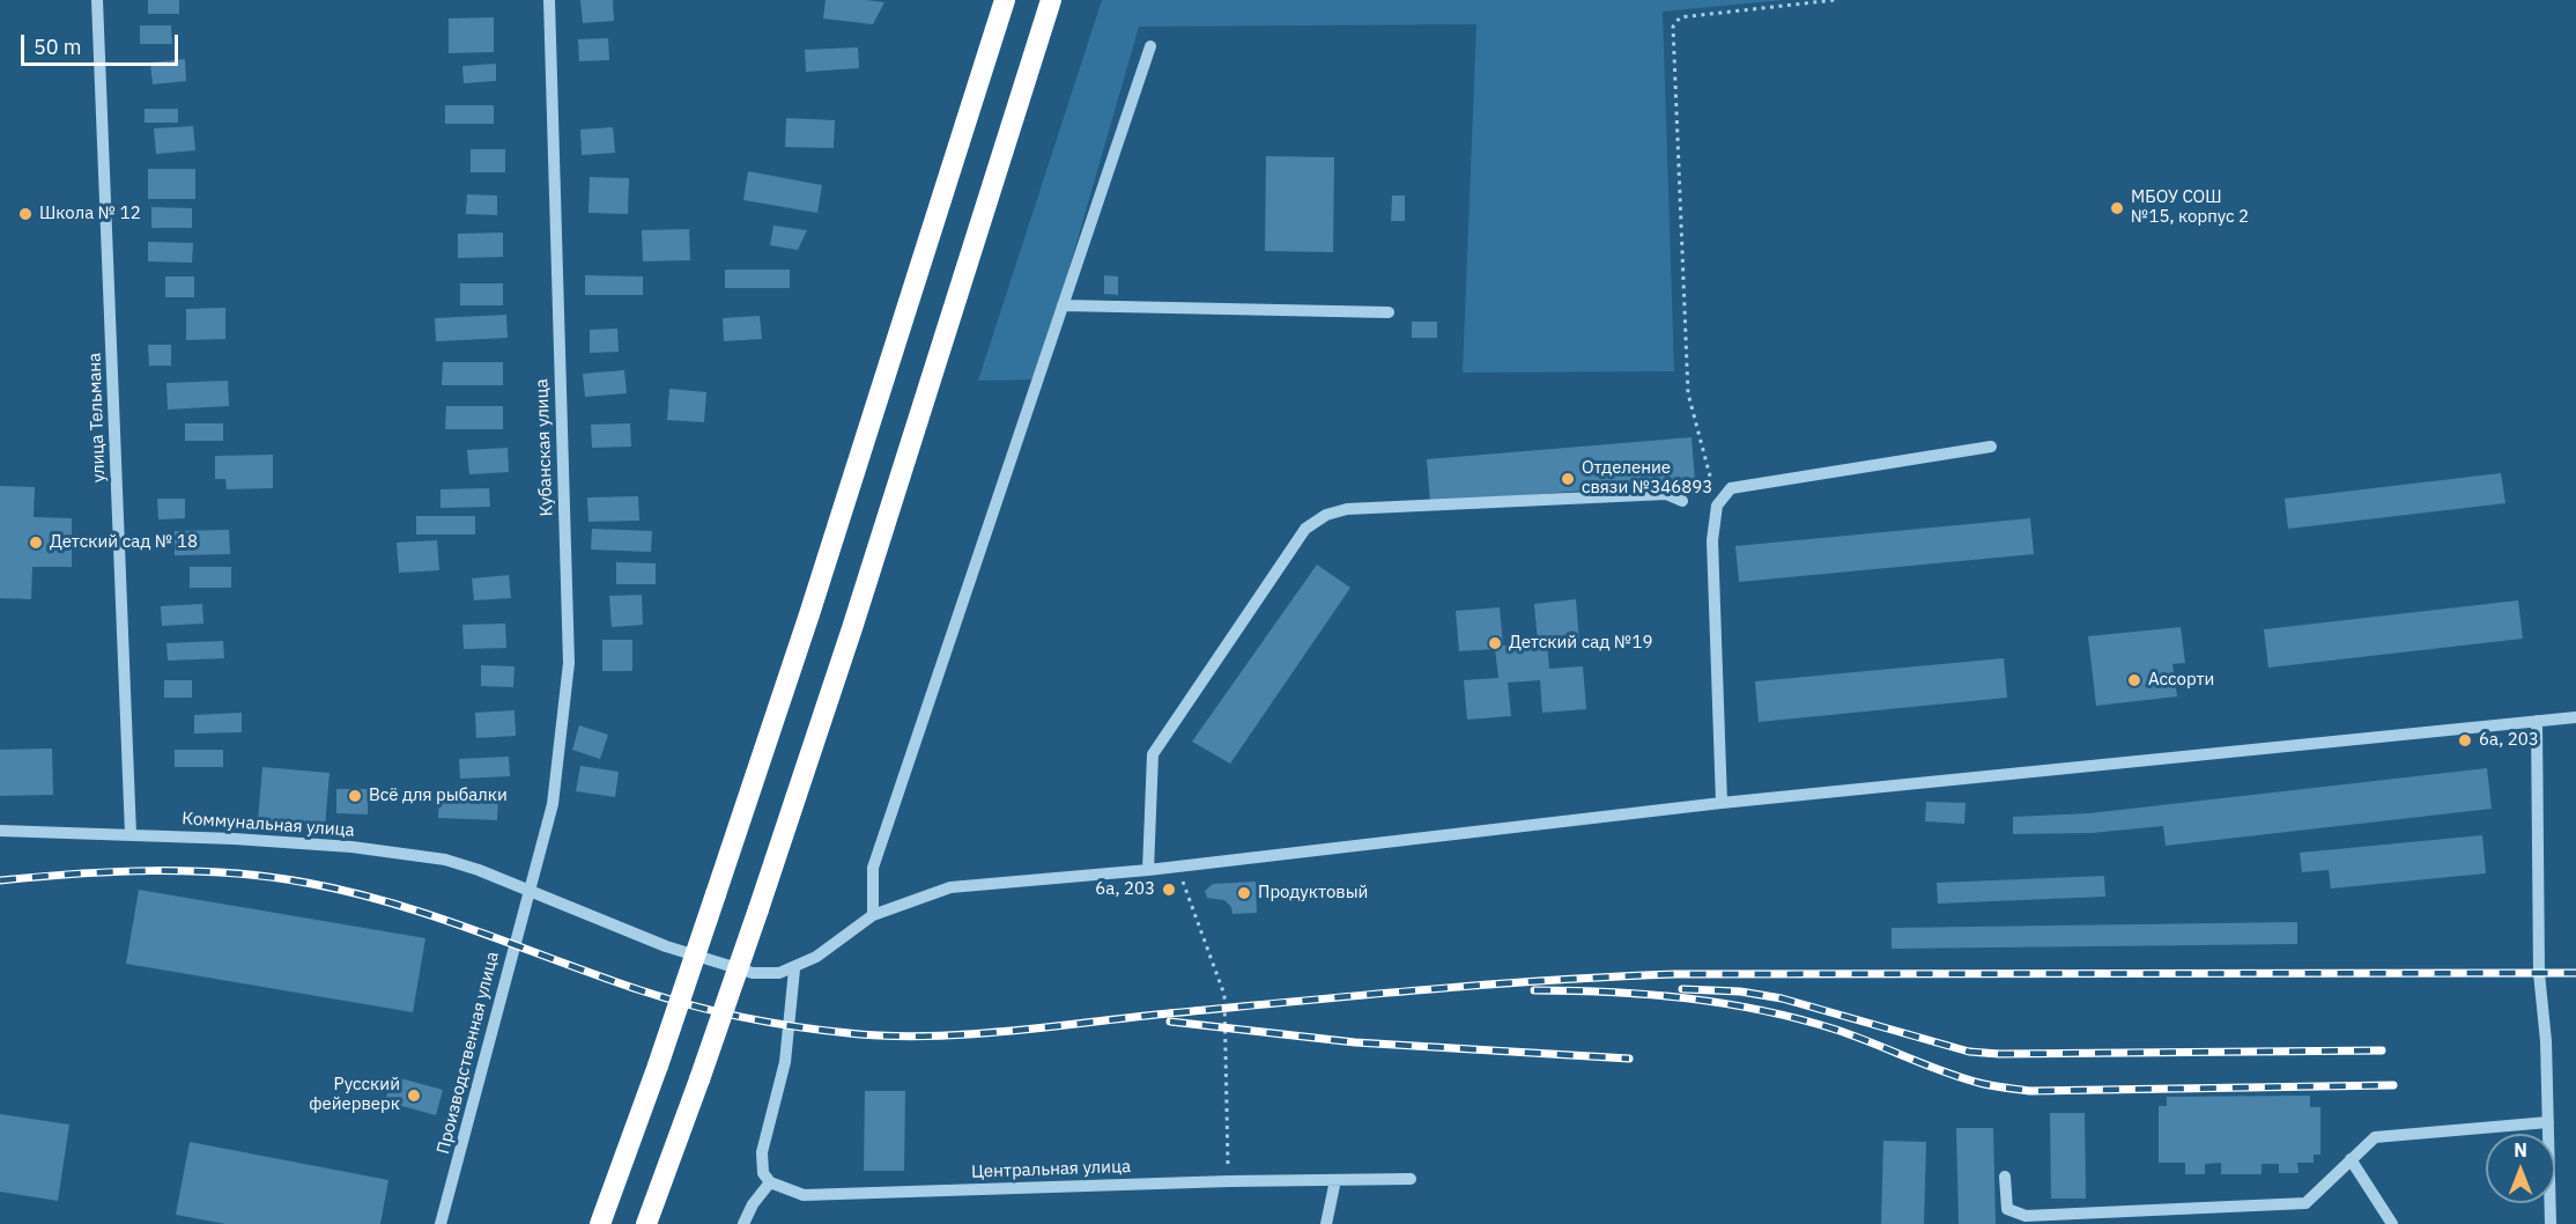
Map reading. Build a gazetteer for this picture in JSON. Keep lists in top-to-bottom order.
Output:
{
  "streets": {
    "street": [
      "улица Тельмана",
      "Кубанская улица",
      "Коммунальная улица",
      "Производственная улица",
      "Центральная улица"
    ]
  },
  "crossings": [
    ["улица Тельмана", "Коммунальная улица"],
    ["Кубанская улица", "Коммунальная улица"],
    ["Кубанская улица", "Производственная улица"],
    ["Коммунальная улица", "Производственная улица"]
  ],
  "places": [
    "МБОУ СОШ №15, корпус 2",
    "Школа № 12",
    "Отделение связи №346893",
    "Детский сад № 18",
    "Детский сад №19",
    "Ассорти",
    "6а, 203",
    "Всё для рыбалки",
    "6a, 203",
    "Продуктовый",
    "Русский фейерверк"
  ],
  "scale_bar": "50 m",
  "north": "top"
}
